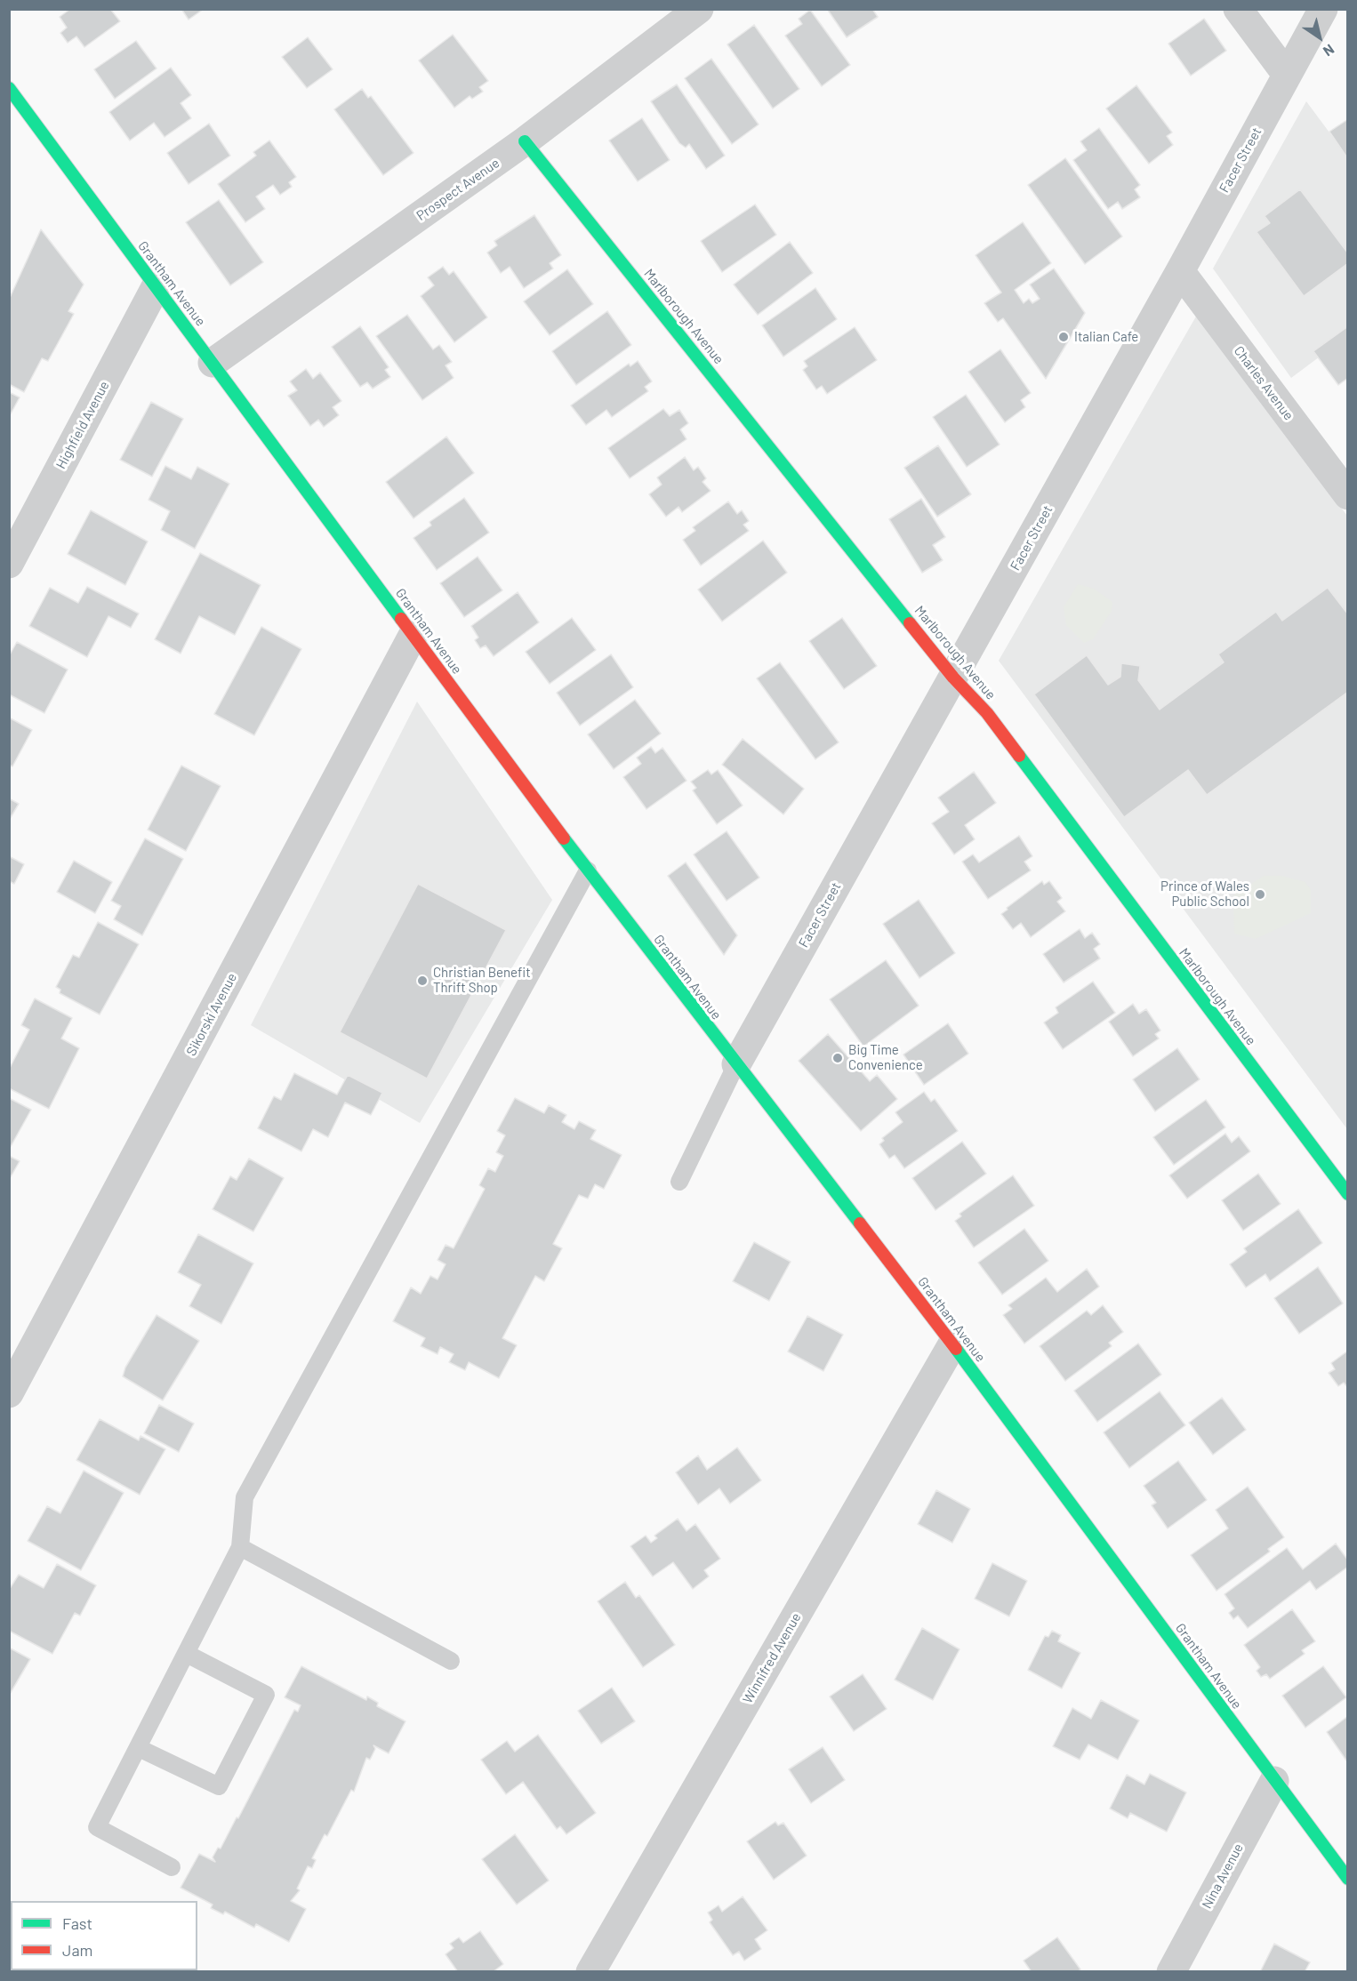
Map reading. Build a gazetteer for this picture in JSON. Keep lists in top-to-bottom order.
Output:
{
  "streets": {
    "street": [
      "Facer Street",
      "Prospect Avenue",
      "Grantham Avenue",
      "Marlborough Avenue",
      "Charles Avenue",
      "Highfield Avenue",
      "Sikorski Avenue",
      "Winnifred Avenue",
      "Nina Avenue"
    ]
  },
  "crossings": [
    ["Facer Street", "Grantham Avenue"],
    ["Facer Street", "Marlborough Avenue"],
    ["Facer Street", "Charles Avenue"],
    ["Prospect Avenue", "Grantham Avenue"],
    ["Prospect Avenue", "Marlborough Avenue"],
    ["Grantham Avenue", "Highfield Avenue"],
    ["Grantham Avenue", "Sikorski Avenue"],
    ["Grantham Avenue", "Winnifred Avenue"],
    ["Grantham Avenue", "Nina Avenue"]
  ],
  "places": [
    "Italian Cafe",
    "Prince of Wales Public School",
    "Christian Benefit Thrift Shop",
    "Big Time Convenience"
  ],
  "legend": ["Fast", "Jam"],
  "north": "bottom right"
}
